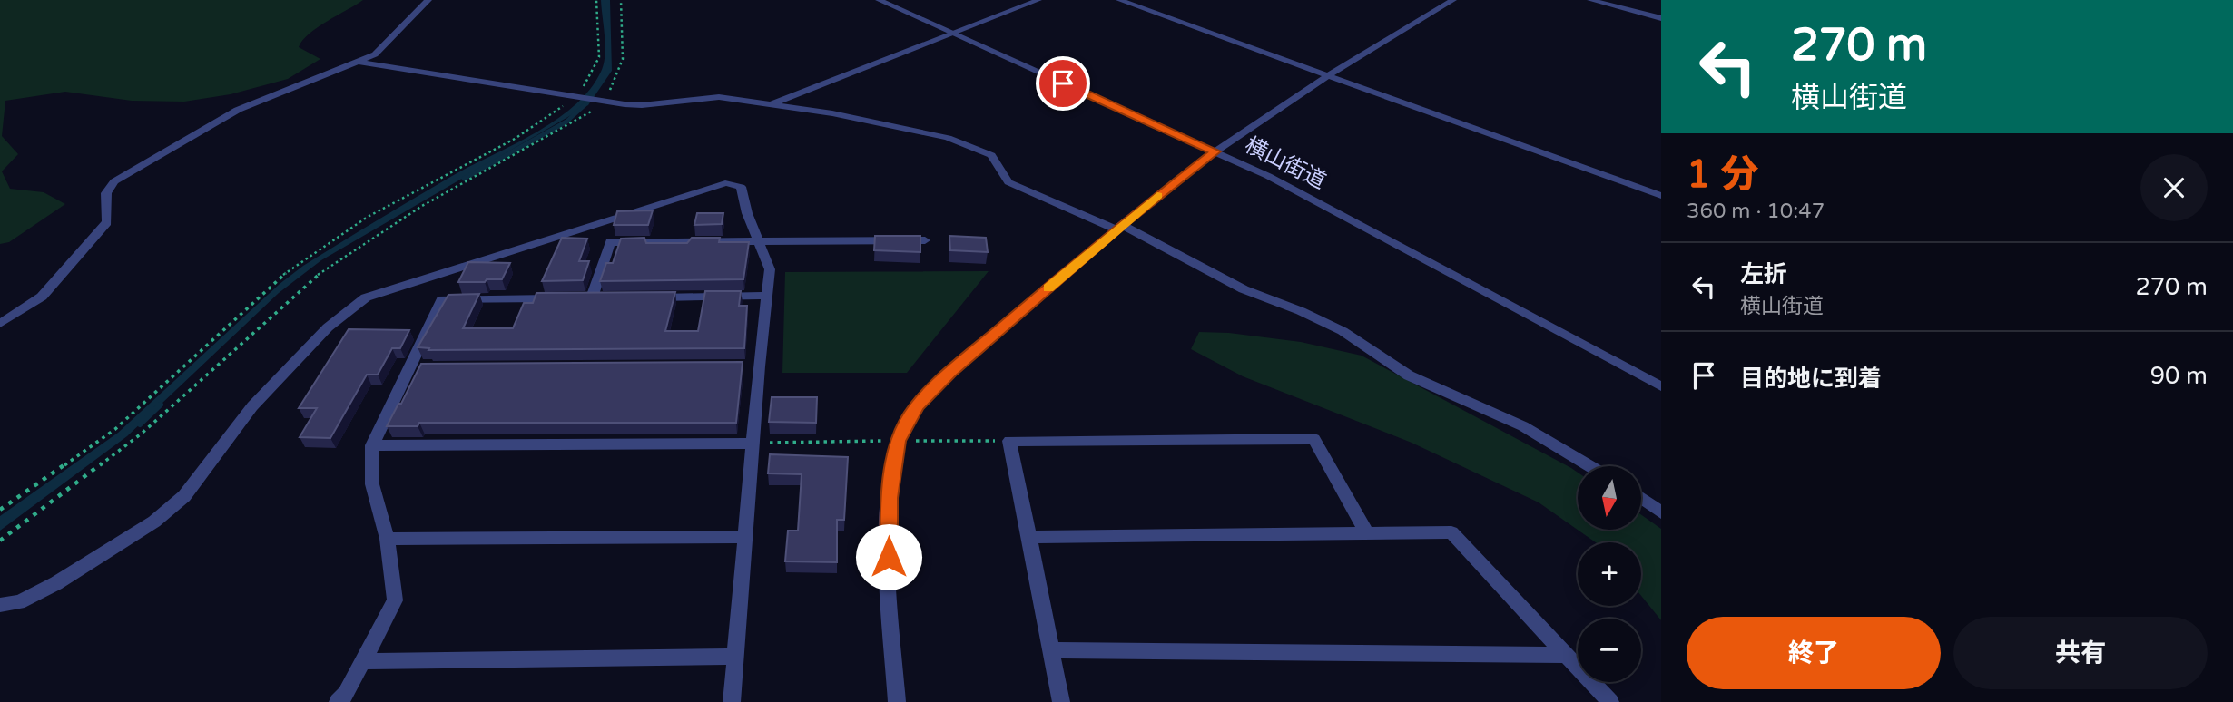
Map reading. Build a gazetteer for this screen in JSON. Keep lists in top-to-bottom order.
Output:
{
  "streets": {
    "street": ["横山街道"]
  },
  "north": "bottom",
  "page": {
    "turn": ["270 m", "横山街道"],
    "heading": ["1 分", "360 m · 10:47"],
    "list": [
      {
        "name": "左折",
        "note": "横山街道",
        "value": "270 m"
      },
      {
        "name": "目的地に到着",
        "value": "90 m"
      }
    ],
    "map_buttons": ["+", "−"],
    "buttons": ["終了", "共有"]
  }
}
